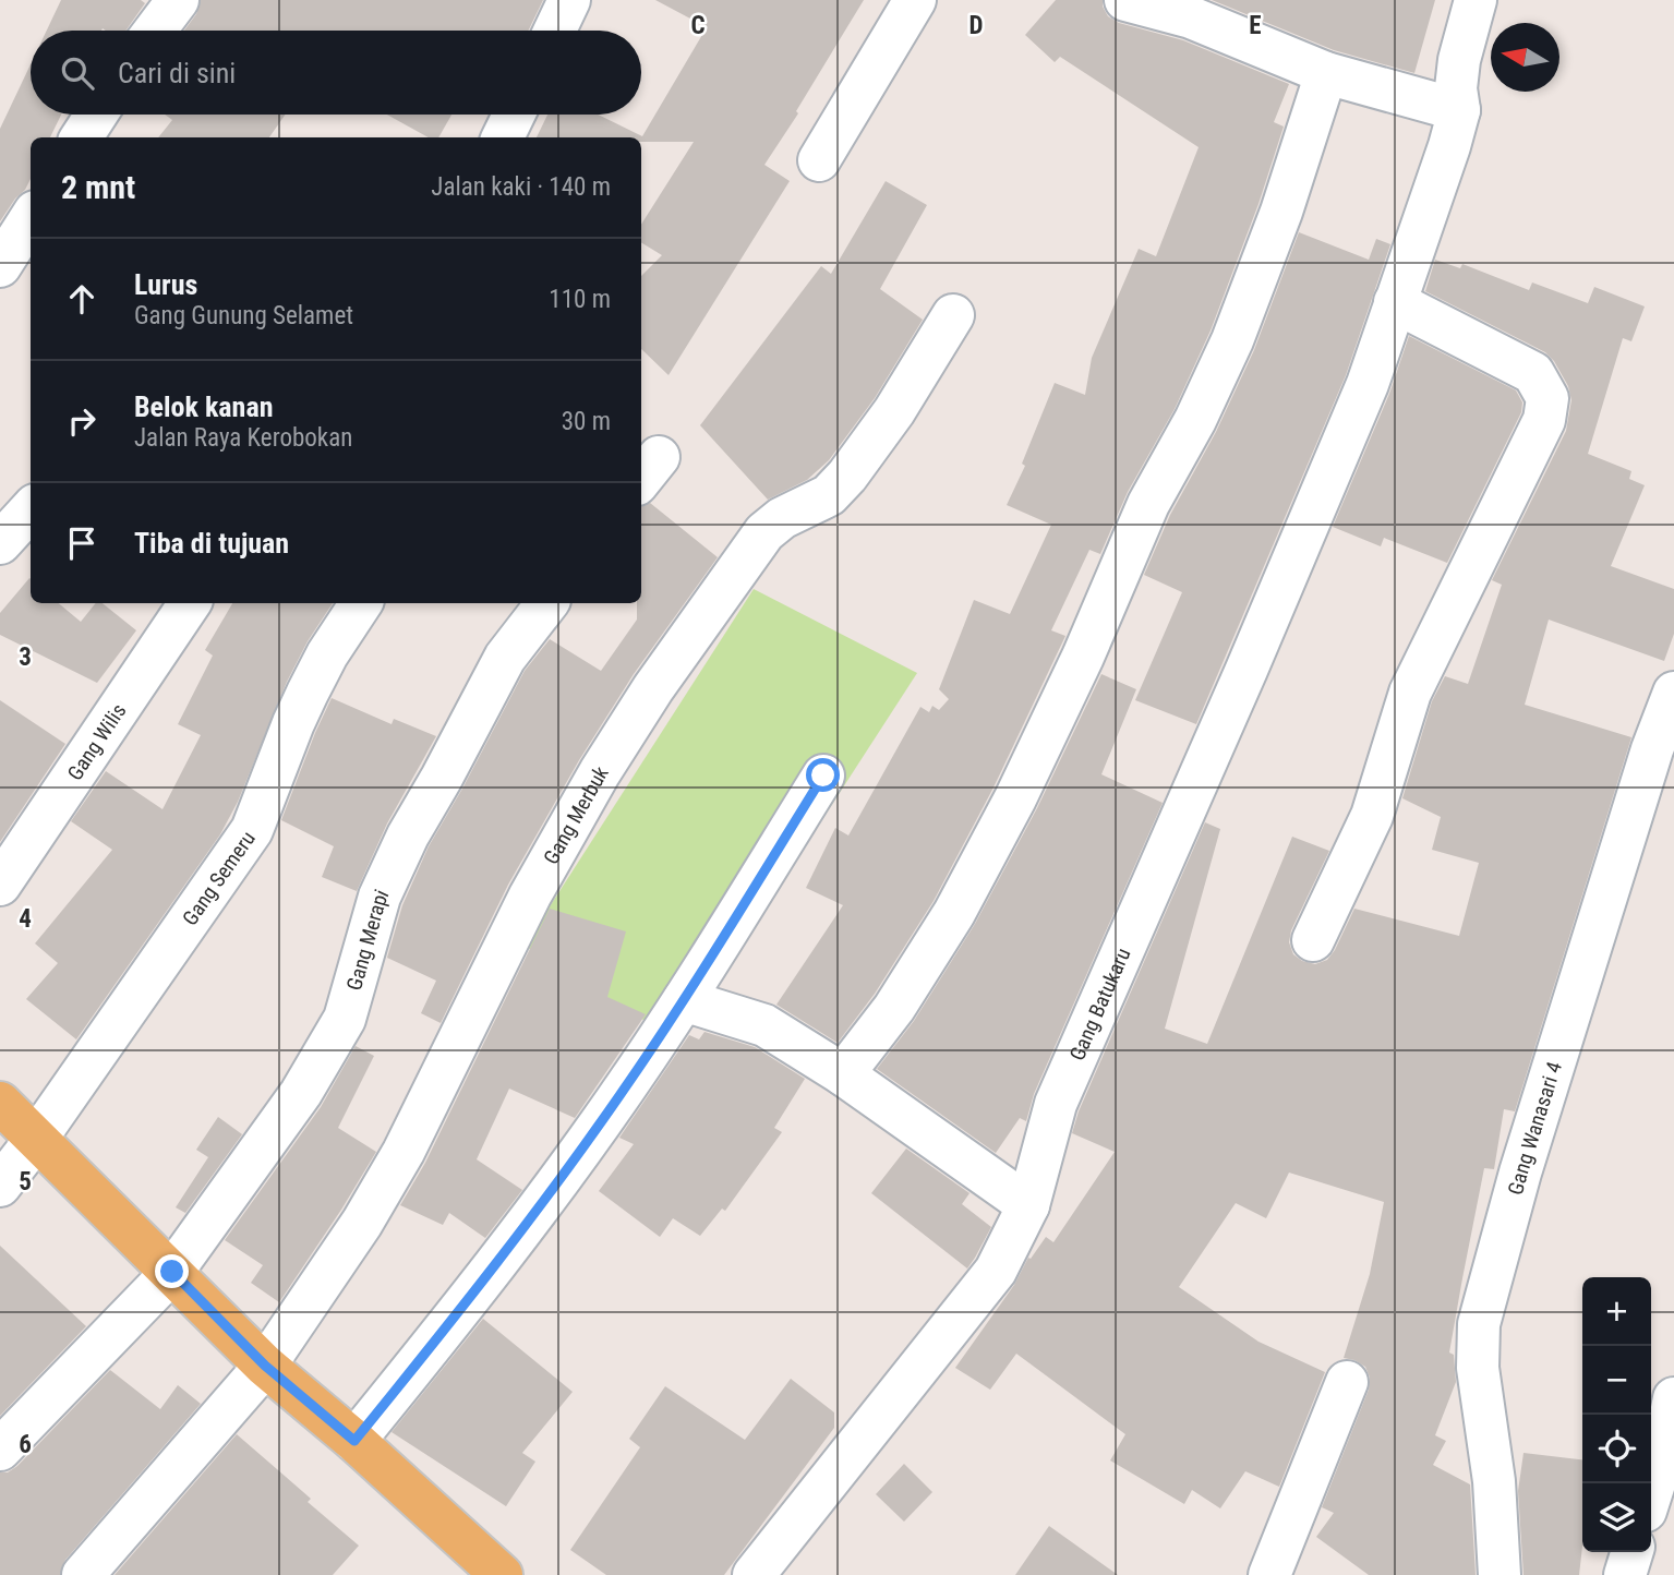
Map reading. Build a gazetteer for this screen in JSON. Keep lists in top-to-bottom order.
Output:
{
  "streets": {
    "street": [
      "Gang Wilis",
      "Gang Merbuk",
      "Gang Semeru",
      "Gang Merapi",
      "Gang Batukaru",
      "Gang Wanasari 4"
    ]
  },
  "north": "left",
  "page": {
    "search": "Cari di sini",
    "heading": ["2 mnt", "Jalan kaki · 140 m"],
    "list": [
      ["Lurus", "Gang Gunung Selamet", "110 m"],
      ["Belok kanan", "Jalan Raya Kerobokan", "30 m"],
      "Tiba di tujuan"
    ],
    "map_buttons": ["+", "−"]
  },
  "grid": {
    "columns": ["C", "D", "E"],
    "rows": [
      "3",
      "4",
      "5",
      "6"
    ]
  }
}
